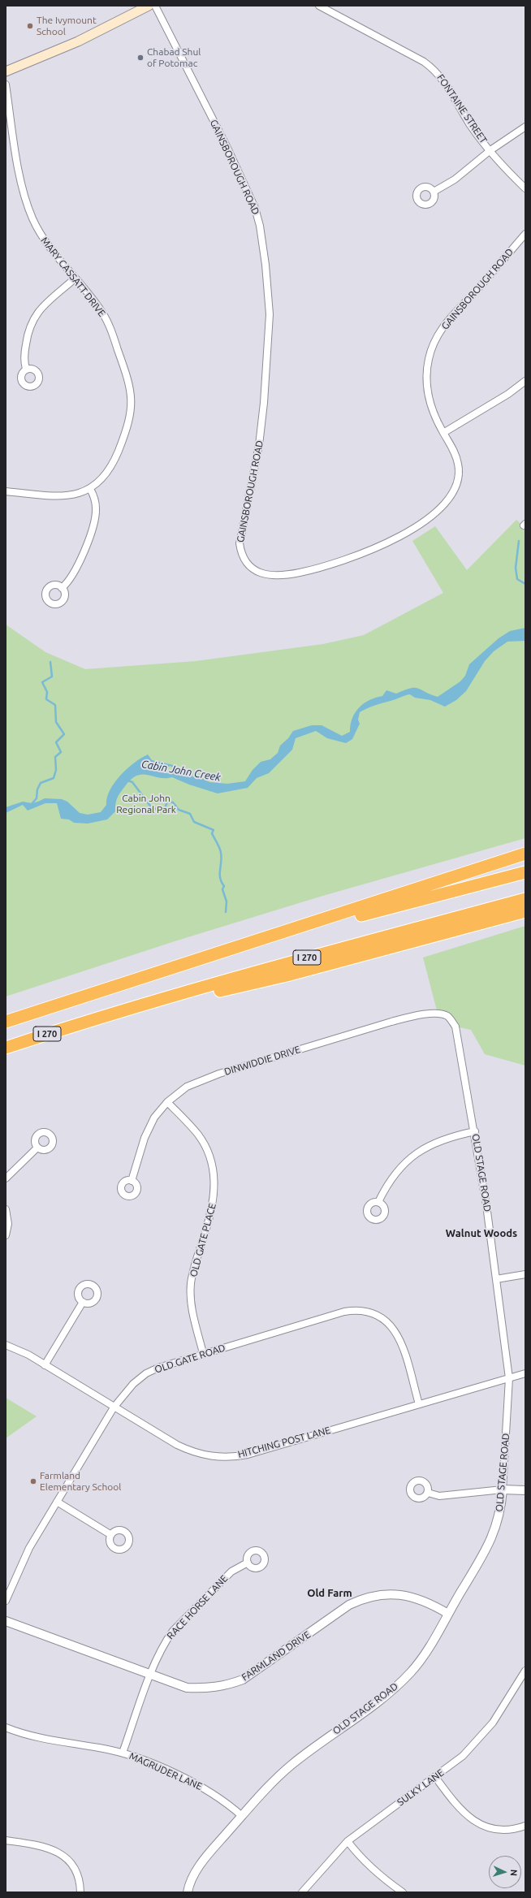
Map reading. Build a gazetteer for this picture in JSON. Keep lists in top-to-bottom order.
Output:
{
  "streets": {
    "highway": ["I 270"],
    "street": [
      "FONTAINE STREET",
      "GAINSBOROUGH ROAD",
      "MARY CASSATT DRIVE",
      "DINWIDDIE DRIVE",
      "OLD STAGE ROAD",
      "OLD GATE PLACE",
      "OLD GATE ROAD",
      "HITCHING POST LANE",
      "RACE HORSE LANE",
      "FARMLAND DRIVE",
      "MAGRUDER LANE",
      "SULKY LANE"
    ]
  },
  "crossings": [
    ["DINWIDDIE DRIVE", "OLD STAGE ROAD"],
    ["DINWIDDIE DRIVE", "OLD GATE PLACE"],
    ["OLD STAGE ROAD", "HITCHING POST LANE"],
    ["OLD STAGE ROAD", "FARMLAND DRIVE"],
    ["OLD STAGE ROAD", "MAGRUDER LANE"],
    ["OLD GATE PLACE", "OLD GATE ROAD"],
    ["OLD GATE ROAD", "HITCHING POST LANE"],
    ["RACE HORSE LANE", "FARMLAND DRIVE"],
    ["RACE HORSE LANE", "MAGRUDER LANE"]
  ],
  "districts": ["Walnut Woods", "Old Farm"],
  "water": ["Cabin John Creek"],
  "parks": ["Cabin John Regional Park"],
  "places": ["The Ivymount School", "Chabad Shul of Potomac", "Farmland Elementary School"],
  "north": "right"
}
